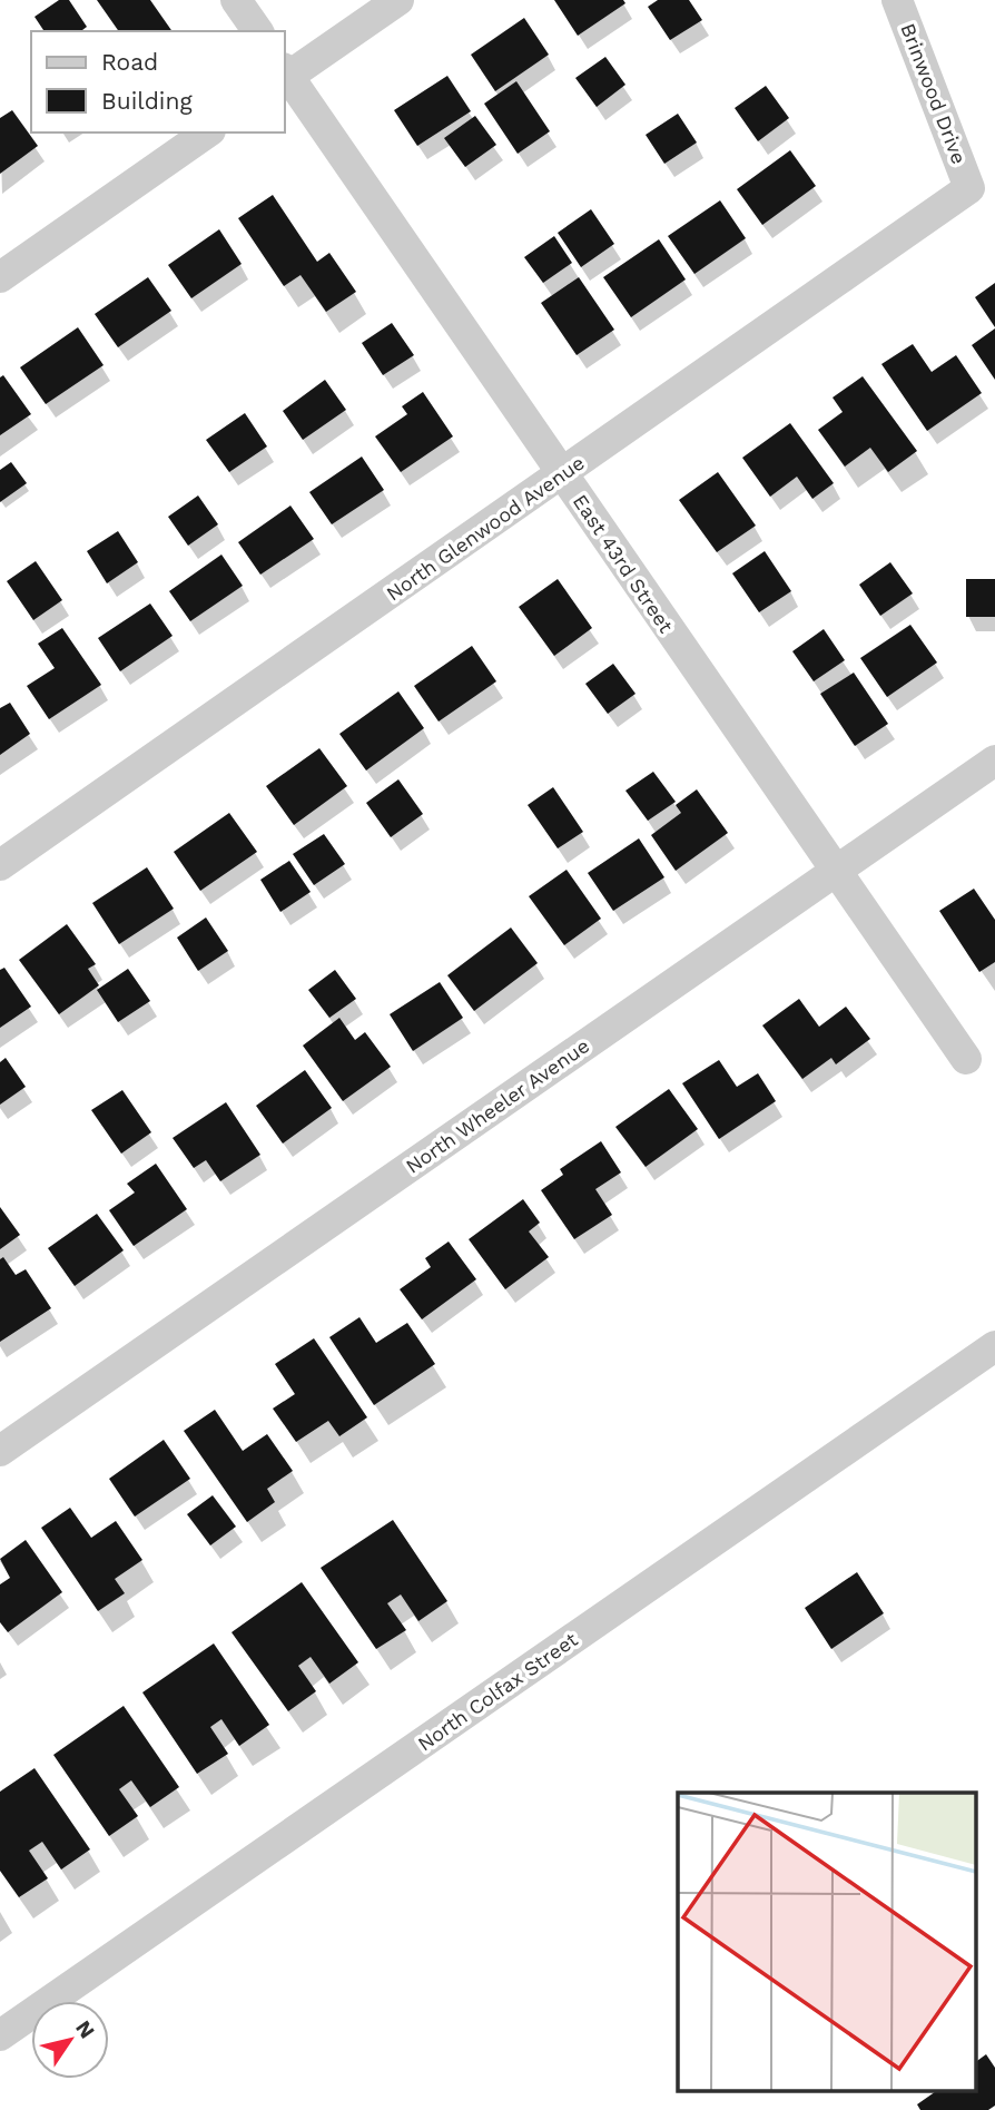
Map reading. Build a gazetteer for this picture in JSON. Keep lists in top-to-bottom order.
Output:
{
  "streets": {
    "street": [
      "Brinwood Drive",
      "North Glenwood Avenue",
      "East 43rd Street",
      "North Wheeler Avenue",
      "North Colfax Street"
    ]
  },
  "crossings": [
    ["Brinwood Drive", "North Glenwood Avenue"],
    ["North Glenwood Avenue", "East 43rd Street"],
    ["East 43rd Street", "North Wheeler Avenue"]
  ],
  "legend": ["Road", "Building"],
  "north": "top right"
}
